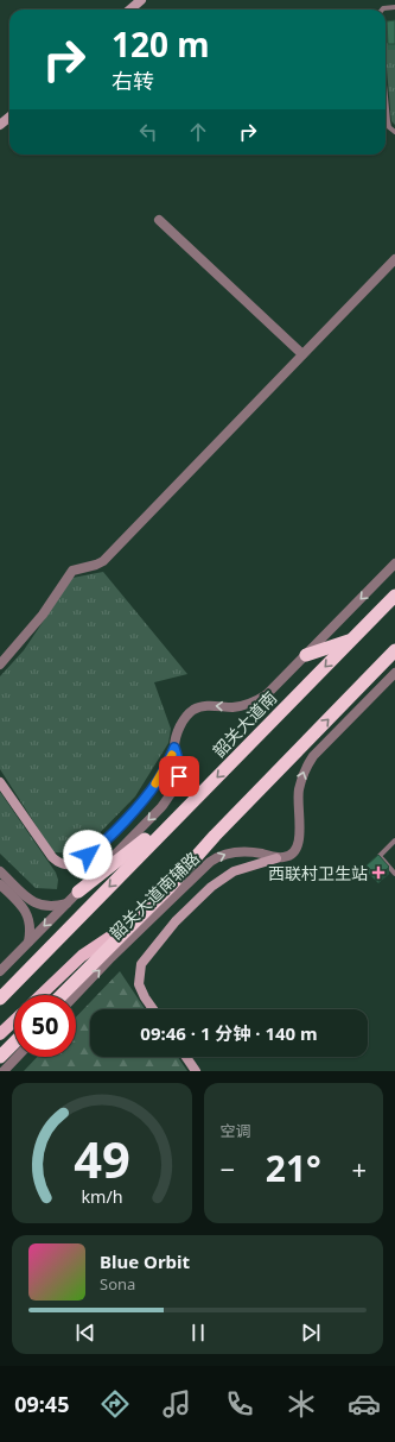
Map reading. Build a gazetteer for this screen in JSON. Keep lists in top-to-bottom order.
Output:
{
  "streets": {
    "highway": ["韶关大道南"],
    "street": ["韶关大道南辅路"]
  },
  "one_way": ["韶关大道南辅路"],
  "places": {
    "health": ["西联村卫生站"]
  },
  "page": {
    "turn": ["120 m", "右转"],
    "limit": "50",
    "trip": "09:46 · 1 分钟 · 140 m",
    "tile": "空调",
    "heat": ["−", "21°", "+"],
    "song": ["Blue Orbit", "Sona"],
    "tabs": "09:45",
    "gauge": ["49", "km/h"]
  }
}
